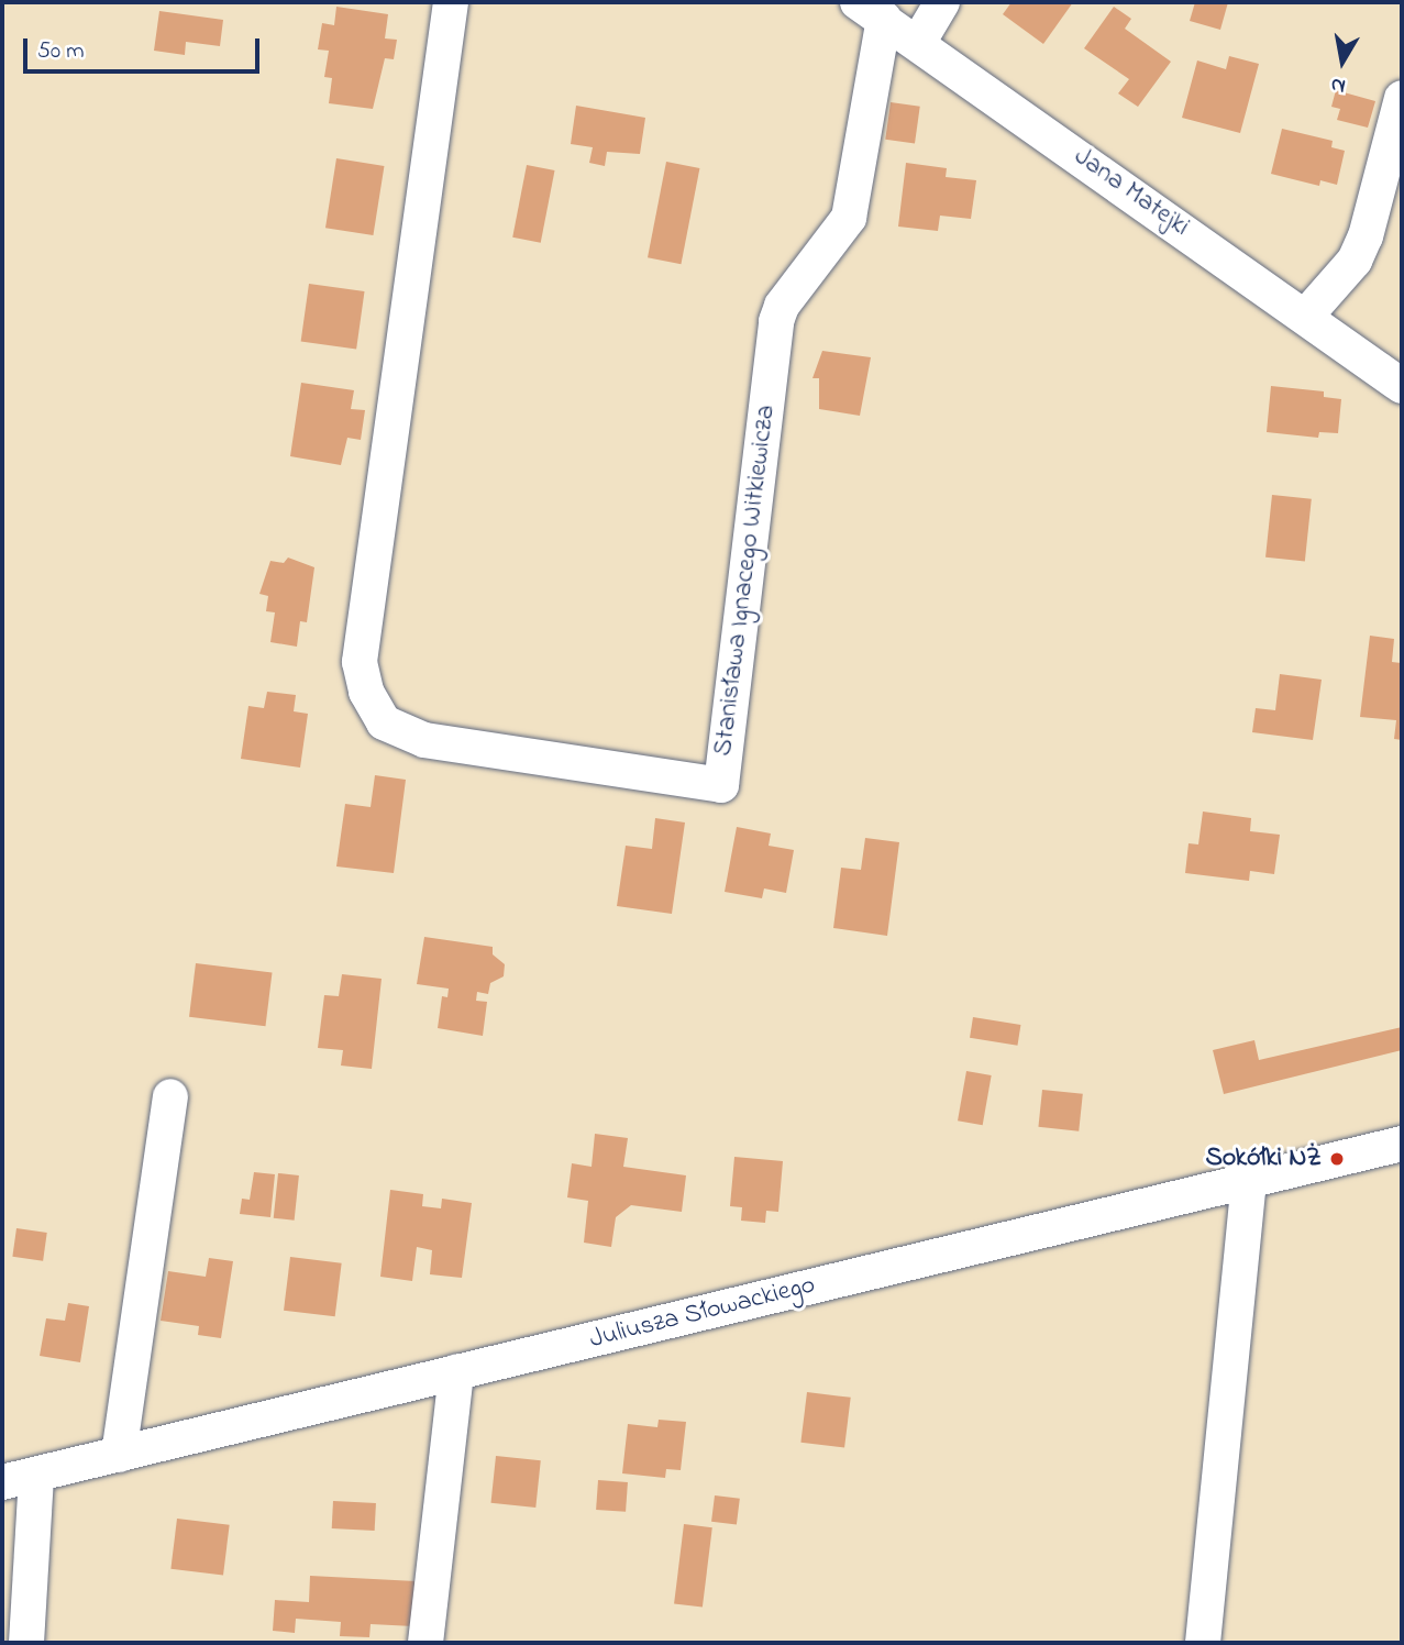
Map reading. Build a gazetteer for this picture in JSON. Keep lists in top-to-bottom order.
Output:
{
  "streets": {
    "street": ["Jana Matejki", "Stanisława Ignacego Witkiewicza", "Juliusza Słowackiego"]
  },
  "crossings": [
    ["Jana Matejki", "Stanisława Ignacego Witkiewicza"]
  ],
  "places": ["Sokółki NŻ"],
  "scale_bar": "50 m",
  "north": "bottom"
}
